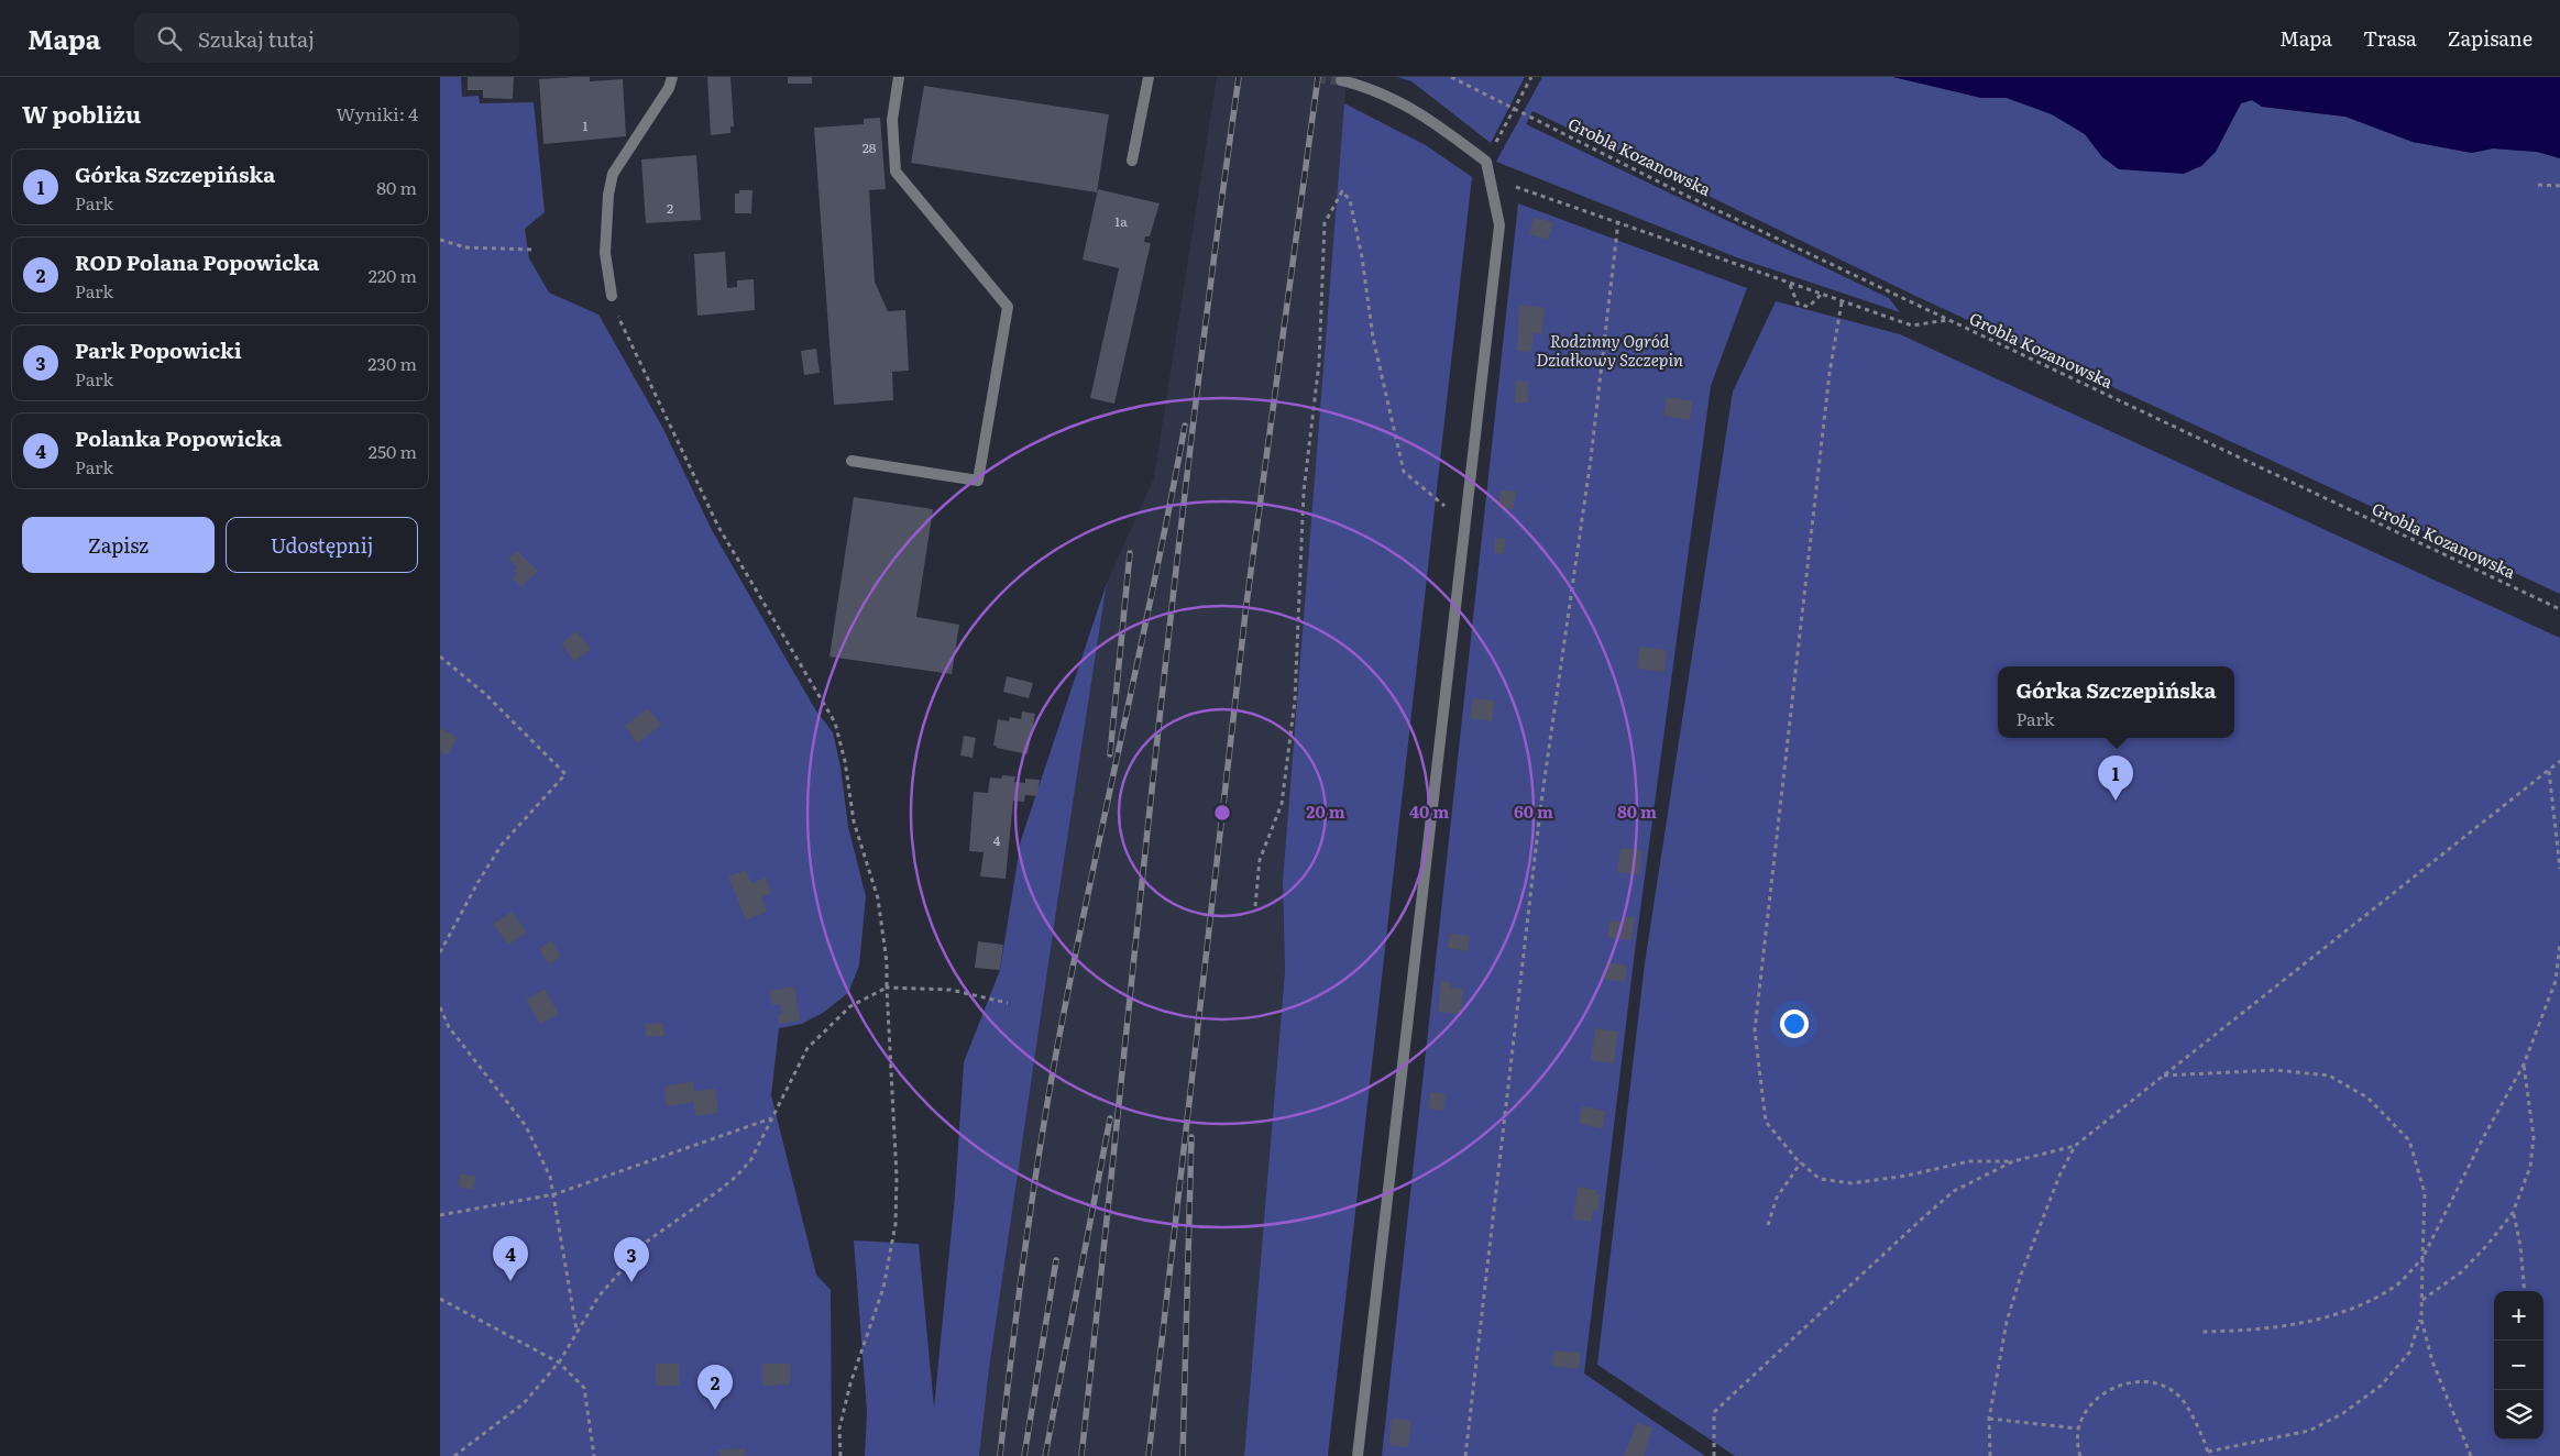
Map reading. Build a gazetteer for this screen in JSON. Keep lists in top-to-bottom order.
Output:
{
  "streets": {
    "path": ["Grobla Kozanowska"]
  },
  "parks": ["Rodzinny Ogród Działkowy Szczepin"],
  "house_numbers": [
    "1",
    "28",
    "2",
    "1a",
    "4"
  ],
  "page": {
    "header": "Mapa",
    "search": "Szukaj tutaj",
    "nav": ["Mapa", "Trasa", "Zapisane"],
    "heading": ["W pobliżu", "Wyniki: 4"],
    "list": [
      {
        "mark": "1",
        "name": "Górka Szczepińska",
        "note": "Park",
        "value": "80 m"
      },
      {
        "mark": "2",
        "name": "ROD Polana Popowicka",
        "note": "Park",
        "value": "220 m"
      },
      {
        "mark": "3",
        "name": "Park Popowicki",
        "note": "Park",
        "value": "230 m"
      },
      {
        "mark": "4",
        "name": "Polanka Popowicka",
        "note": "Park",
        "value": "250 m"
      }
    ],
    "buttons": ["Zapisz", "Udostępnij"],
    "popup": ["Górka Szczepińska", "Park"],
    "pins": [
      "1",
      "4",
      "3",
      "2"
    ],
    "map_buttons": ["+", "−"]
  },
  "rings": [
    "20 m",
    "40 m",
    "60 m",
    "80 m"
  ]
}
